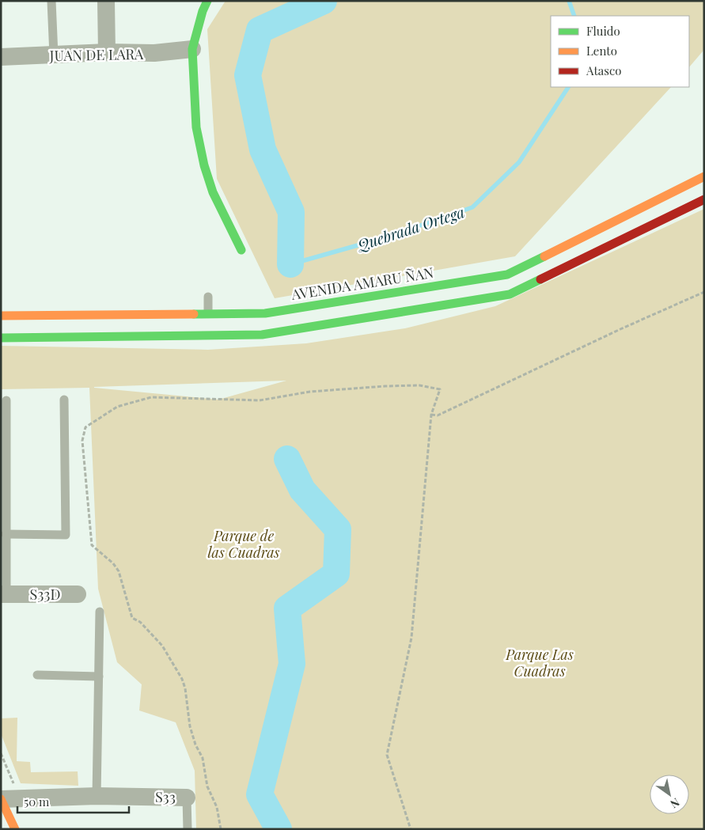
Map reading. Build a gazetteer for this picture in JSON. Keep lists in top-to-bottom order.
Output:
{
  "streets": {
    "main road": ["AVENIDA AMARU ÑAN"],
    "street": ["JUAN DE LARA", "S33D", "S33"]
  },
  "water": ["Quebrada Ortega"],
  "parks": ["Parque de las Cuadras", "Parque Las Cuadras"],
  "legend": ["Fluido", "Lento", "Atasco"],
  "scale_bar": "50 m",
  "north": "bottom right"
}
